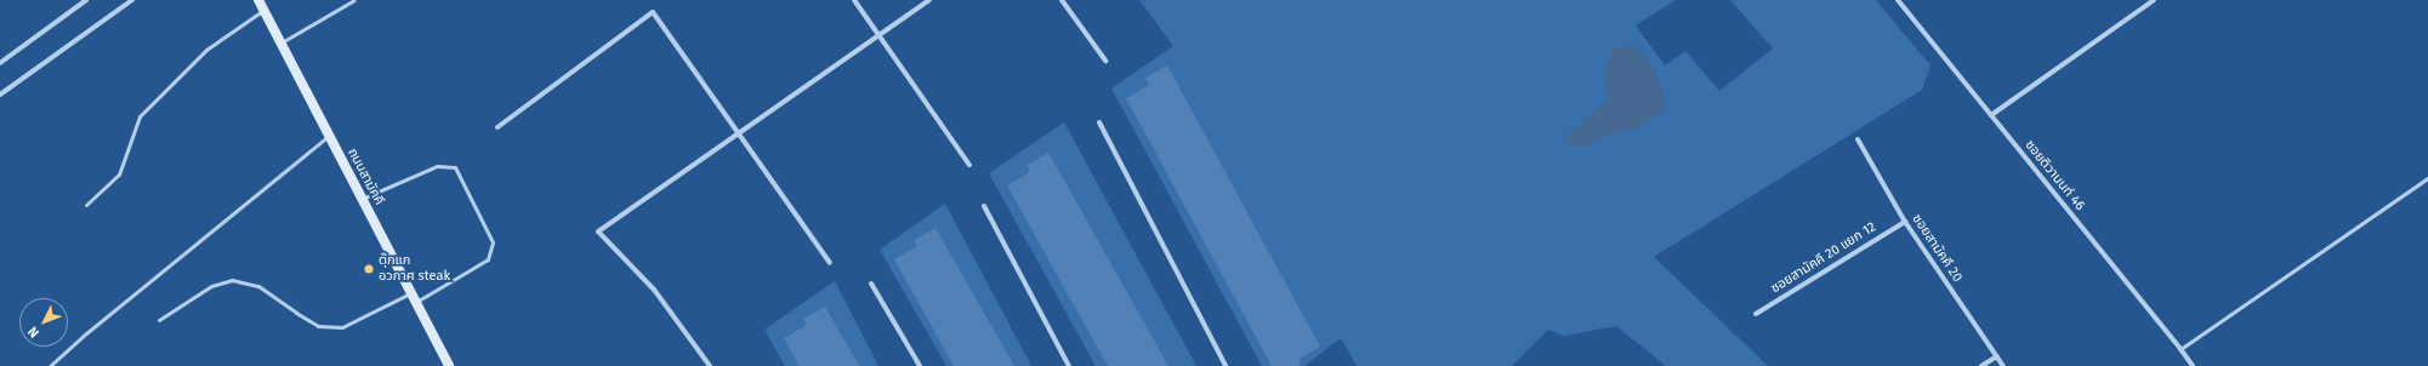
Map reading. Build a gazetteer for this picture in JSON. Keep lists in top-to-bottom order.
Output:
{
  "streets": {
    "main road": ["ถนนสามัคคี"],
    "street": ["ซอยติวานนท์ 46", "ซอยสามัคคี 20", "ซอยสามัคคี 20 แยก 12"]
  },
  "crossings": [
    ["ซอยสามัคคี 20", "ซอยสามัคคี 20 แยก 12"]
  ],
  "places": ["ตุ๊กแก อวกาศ steak"],
  "north": "bottom left"
}
